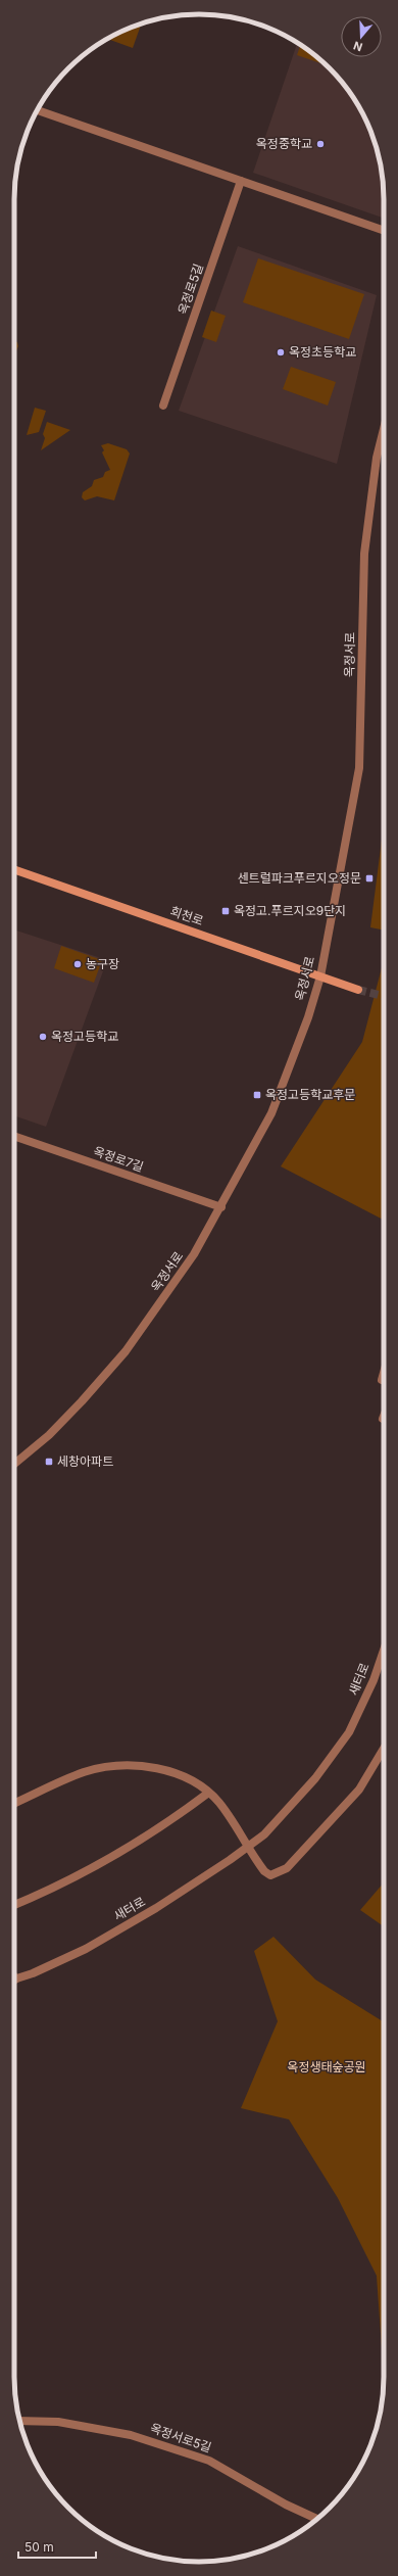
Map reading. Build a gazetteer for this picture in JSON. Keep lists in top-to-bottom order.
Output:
{
  "streets": {
    "main road": ["회천로"],
    "street": [
      "옥정로5길",
      "옥정서로",
      "옥정로7길",
      "새터로",
      "옥정서로5길"
    ]
  },
  "crossings": [
    ["옥정서로", "회천로"],
    ["옥정서로", "옥정로7길"]
  ],
  "parks": ["옥정생태숲공원"],
  "places": {
    "other": [
      "옥정중학교",
      "옥정초등학교",
      "농구장",
      "옥정고등학교"
    ],
    "transit": [
      "센트럴파크푸르지오정문",
      "옥정고.푸르지오9단지",
      "옥정고등학교후문",
      "세창아파트"
    ]
  },
  "scale_bar": "50 m",
  "north": "bottom"
}
